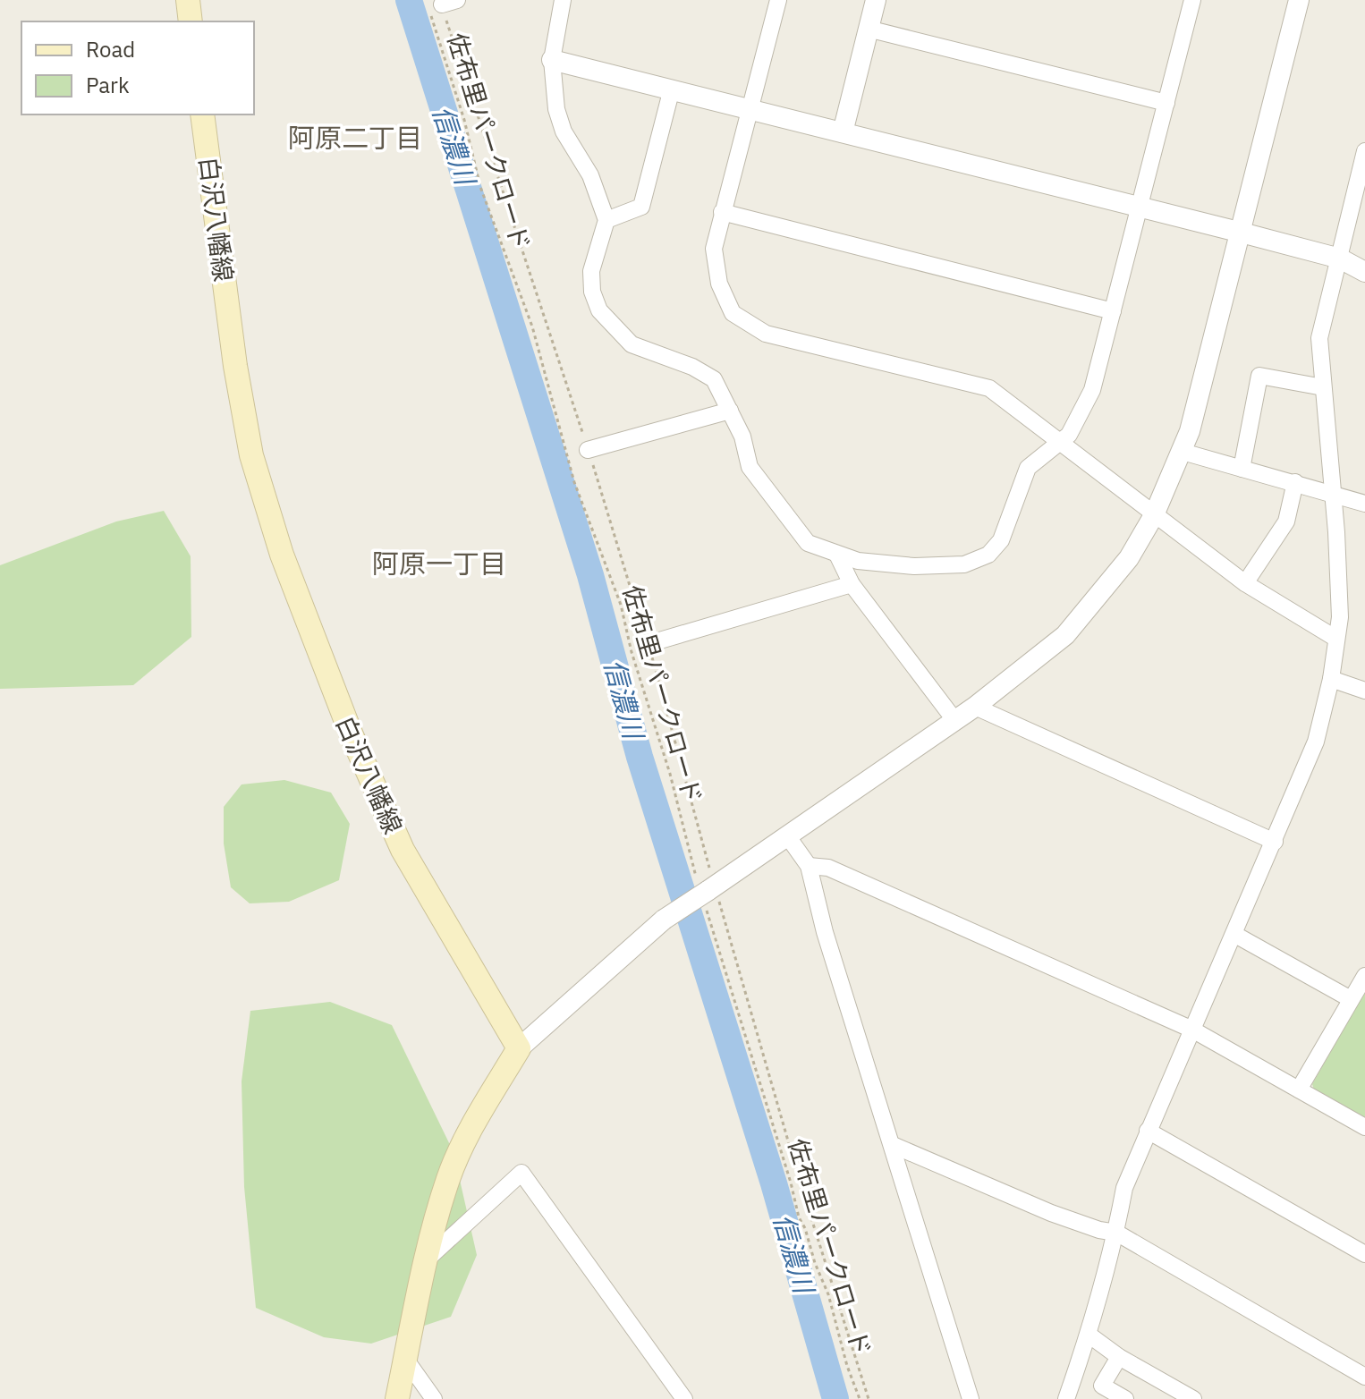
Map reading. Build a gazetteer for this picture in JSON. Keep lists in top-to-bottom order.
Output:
{
  "streets": {
    "main road": ["白沢八幡線"],
    "path": ["佐布里パークロード"]
  },
  "districts": ["阿原二丁目", "阿原一丁目"],
  "water": ["信濃川"],
  "legend": ["Road", "Park"]
}
